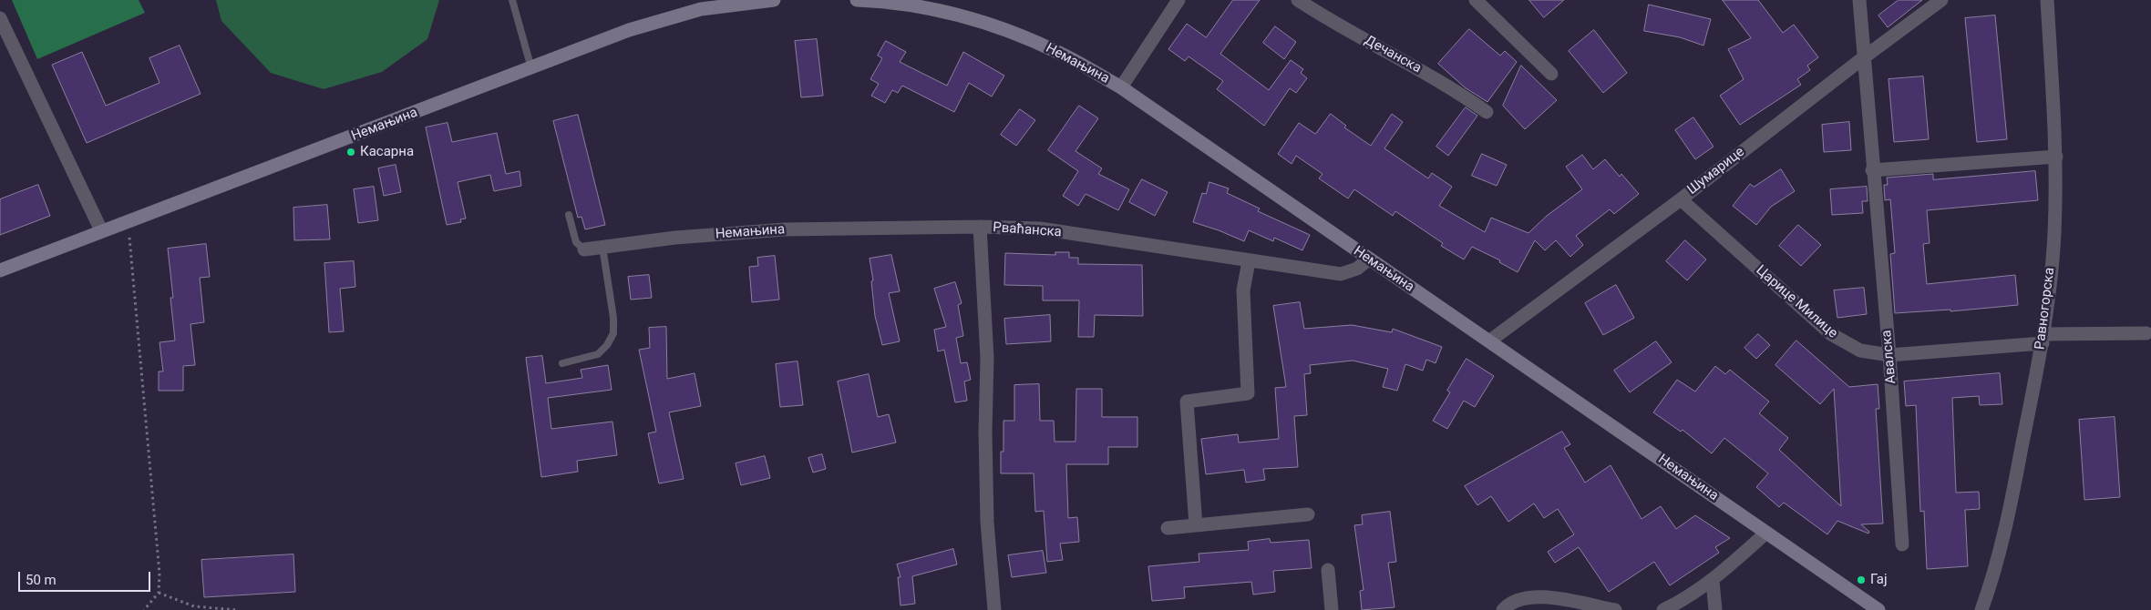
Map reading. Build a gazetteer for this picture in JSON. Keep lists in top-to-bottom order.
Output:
{
  "streets": {
    "street": [
      "Дечанска",
      "Немањина",
      "Шумарице",
      "Рваћанска",
      "Царице Милице",
      "Равногорска",
      "Авалска"
    ]
  },
  "crossings": [
    ["Немањина", "Шумарице"],
    ["Немањина", "Рваћанска"],
    ["Шумарице", "Царице Милице"],
    ["Шумарице", "Авалска"],
    ["Царице Милице", "Равногорска"],
    ["Царице Милице", "Авалска"]
  ],
  "places": ["Касарна", "Гај"],
  "scale_bar": "50 m"
}
